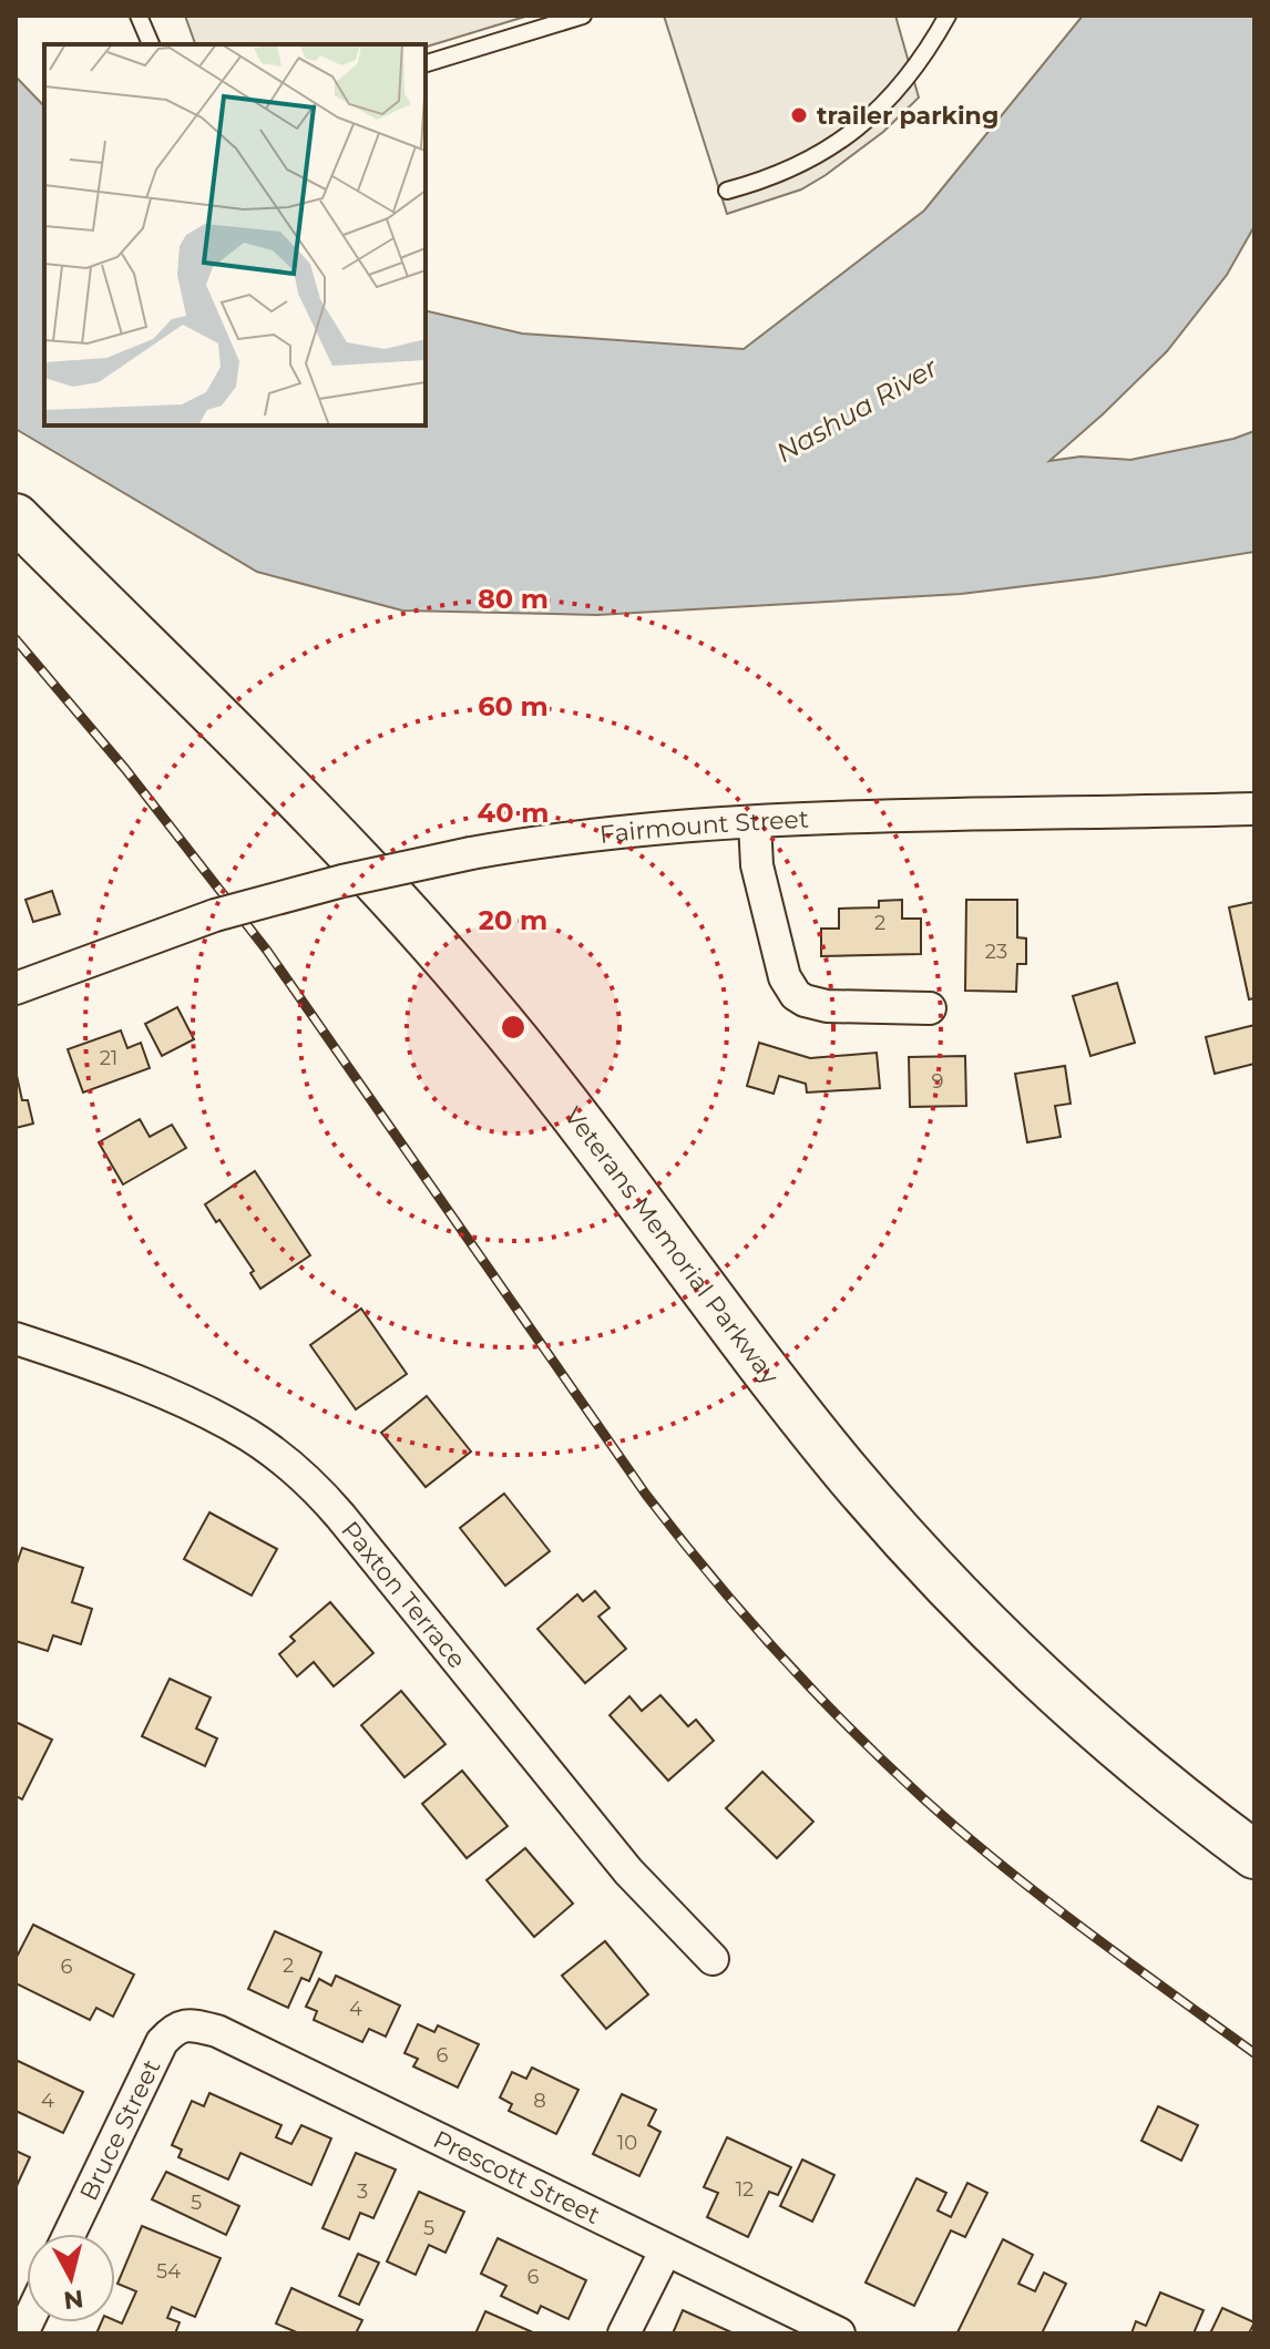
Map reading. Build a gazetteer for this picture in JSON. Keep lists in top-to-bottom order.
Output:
{
  "streets": {
    "main road": ["Veterans Memorial Parkway"],
    "street": [
      "Fairmount Street",
      "Paxton Terrace",
      "Bruce Street",
      "Prescott Street"
    ]
  },
  "crossings": [
    ["Bruce Street", "Prescott Street"]
  ],
  "water": ["Nashua River"],
  "places": ["trailer parking"],
  "house_numbers": [
    "2",
    "23",
    "21",
    "9",
    "2",
    "6",
    "4",
    "6",
    "4",
    "8",
    "10",
    "12",
    "3",
    "5",
    "5",
    "54",
    "6"
  ],
  "north": "bottom",
  "rings": [
    "80 m",
    "60 m",
    "40 m",
    "20 m"
  ]
}
